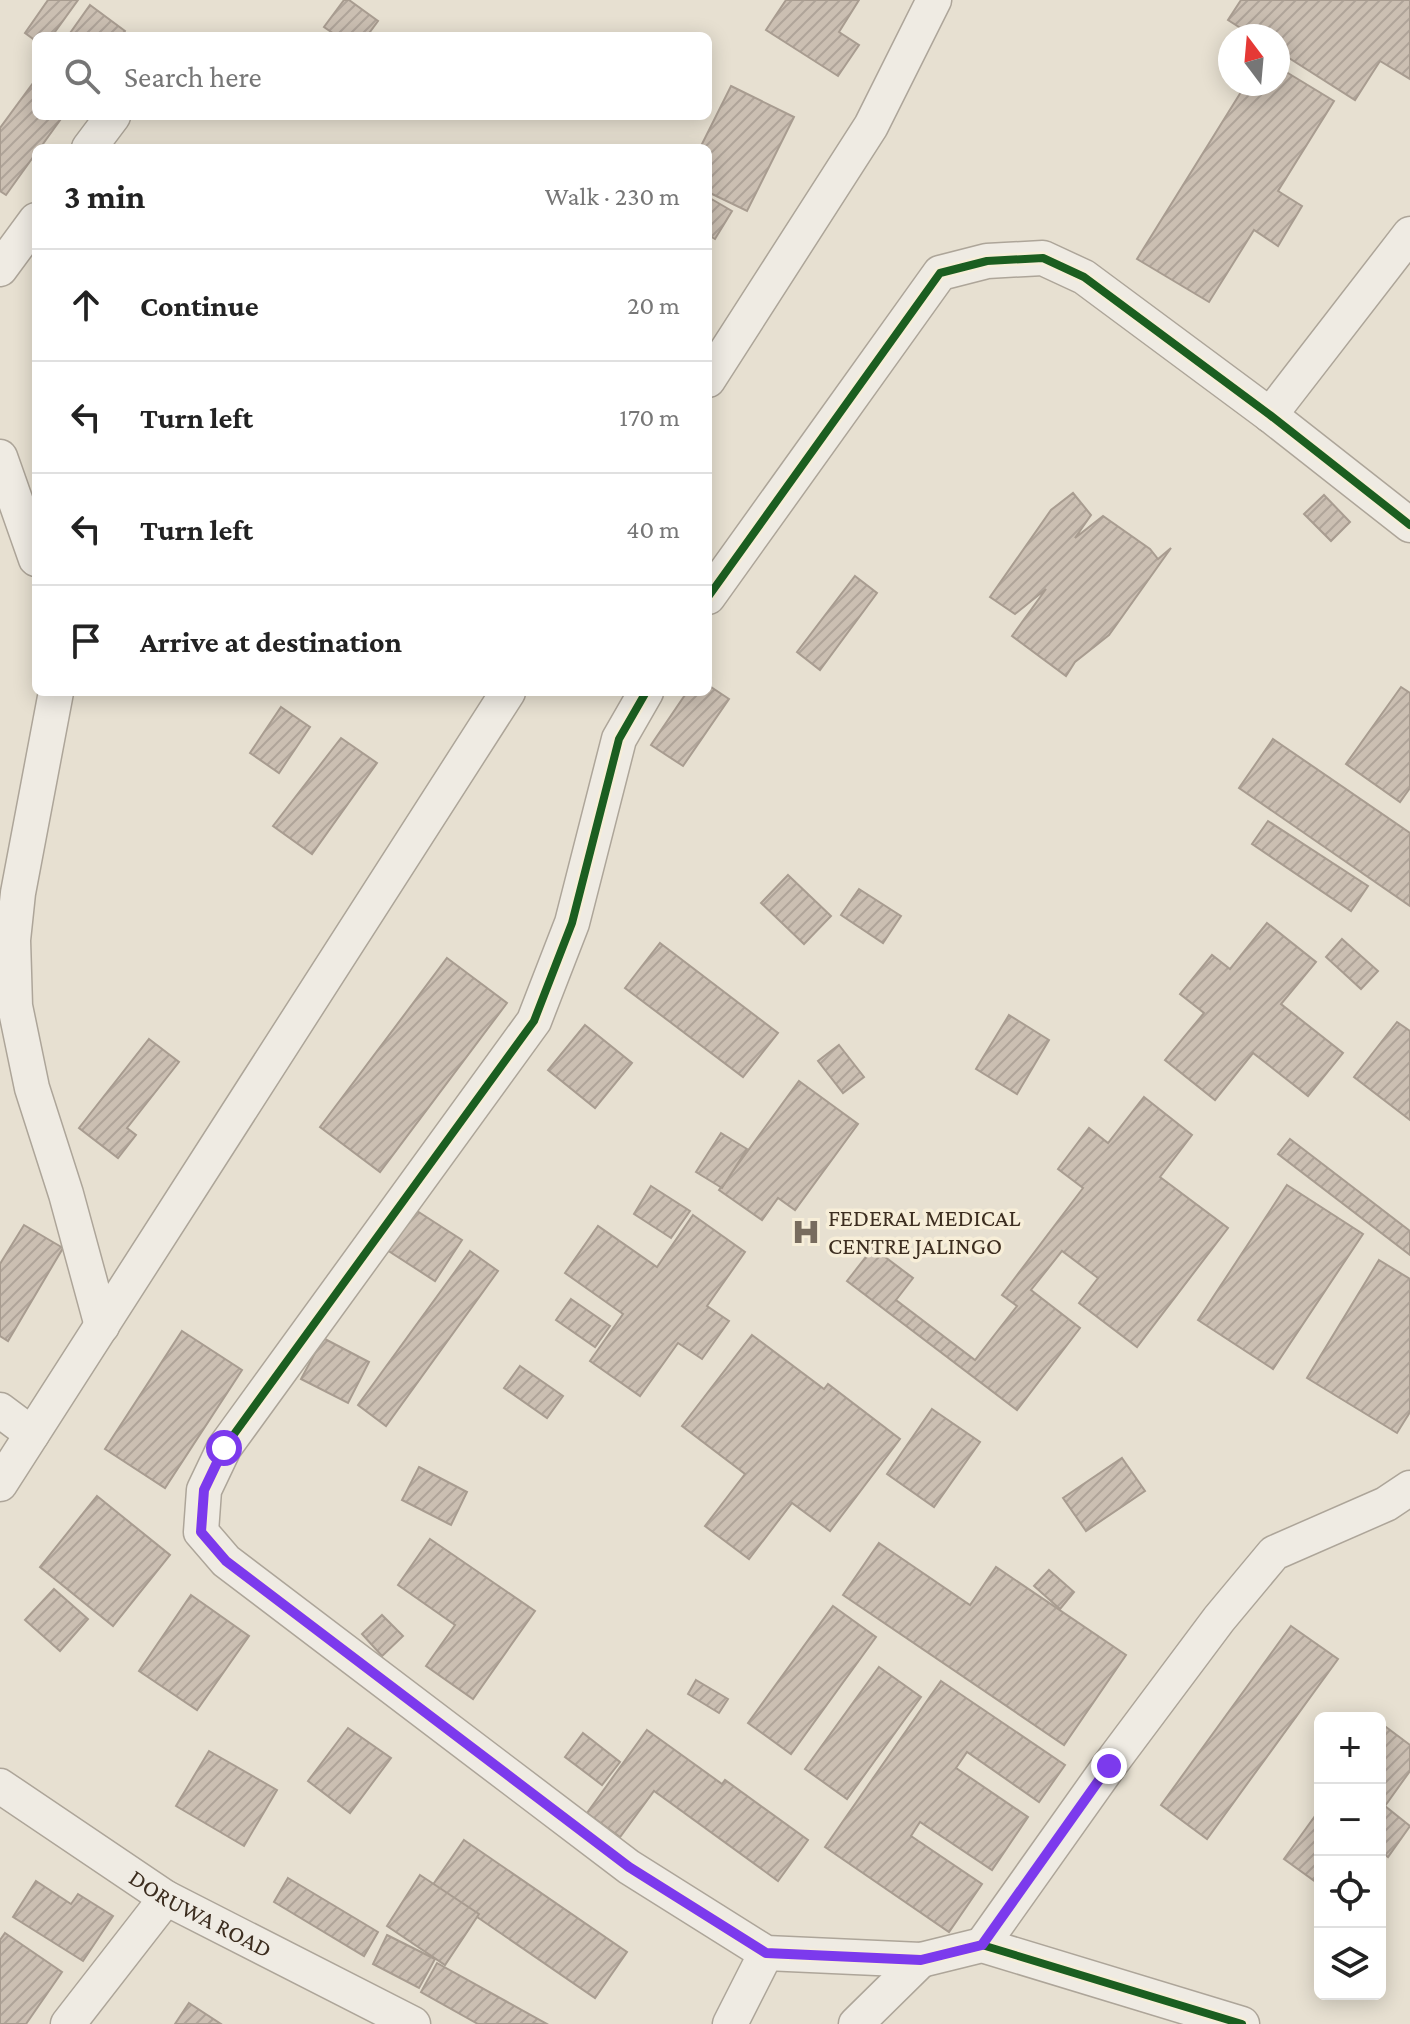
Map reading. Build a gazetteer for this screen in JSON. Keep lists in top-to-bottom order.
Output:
{
  "streets": {
    "street": ["DORUWA ROAD"]
  },
  "places": {
    "hospital": ["FEDERAL MEDICAL CENTRE JALINGO"]
  },
  "north": "top",
  "page": {
    "search": "Search here",
    "heading": ["3 min", "Walk · 230 m"],
    "list": [
      ["Continue", "20 m"],
      ["Turn left", "170 m"],
      ["Turn left", "40 m"],
      "Arrive at destination"
    ],
    "map_buttons": ["+", "−"]
  }
}
